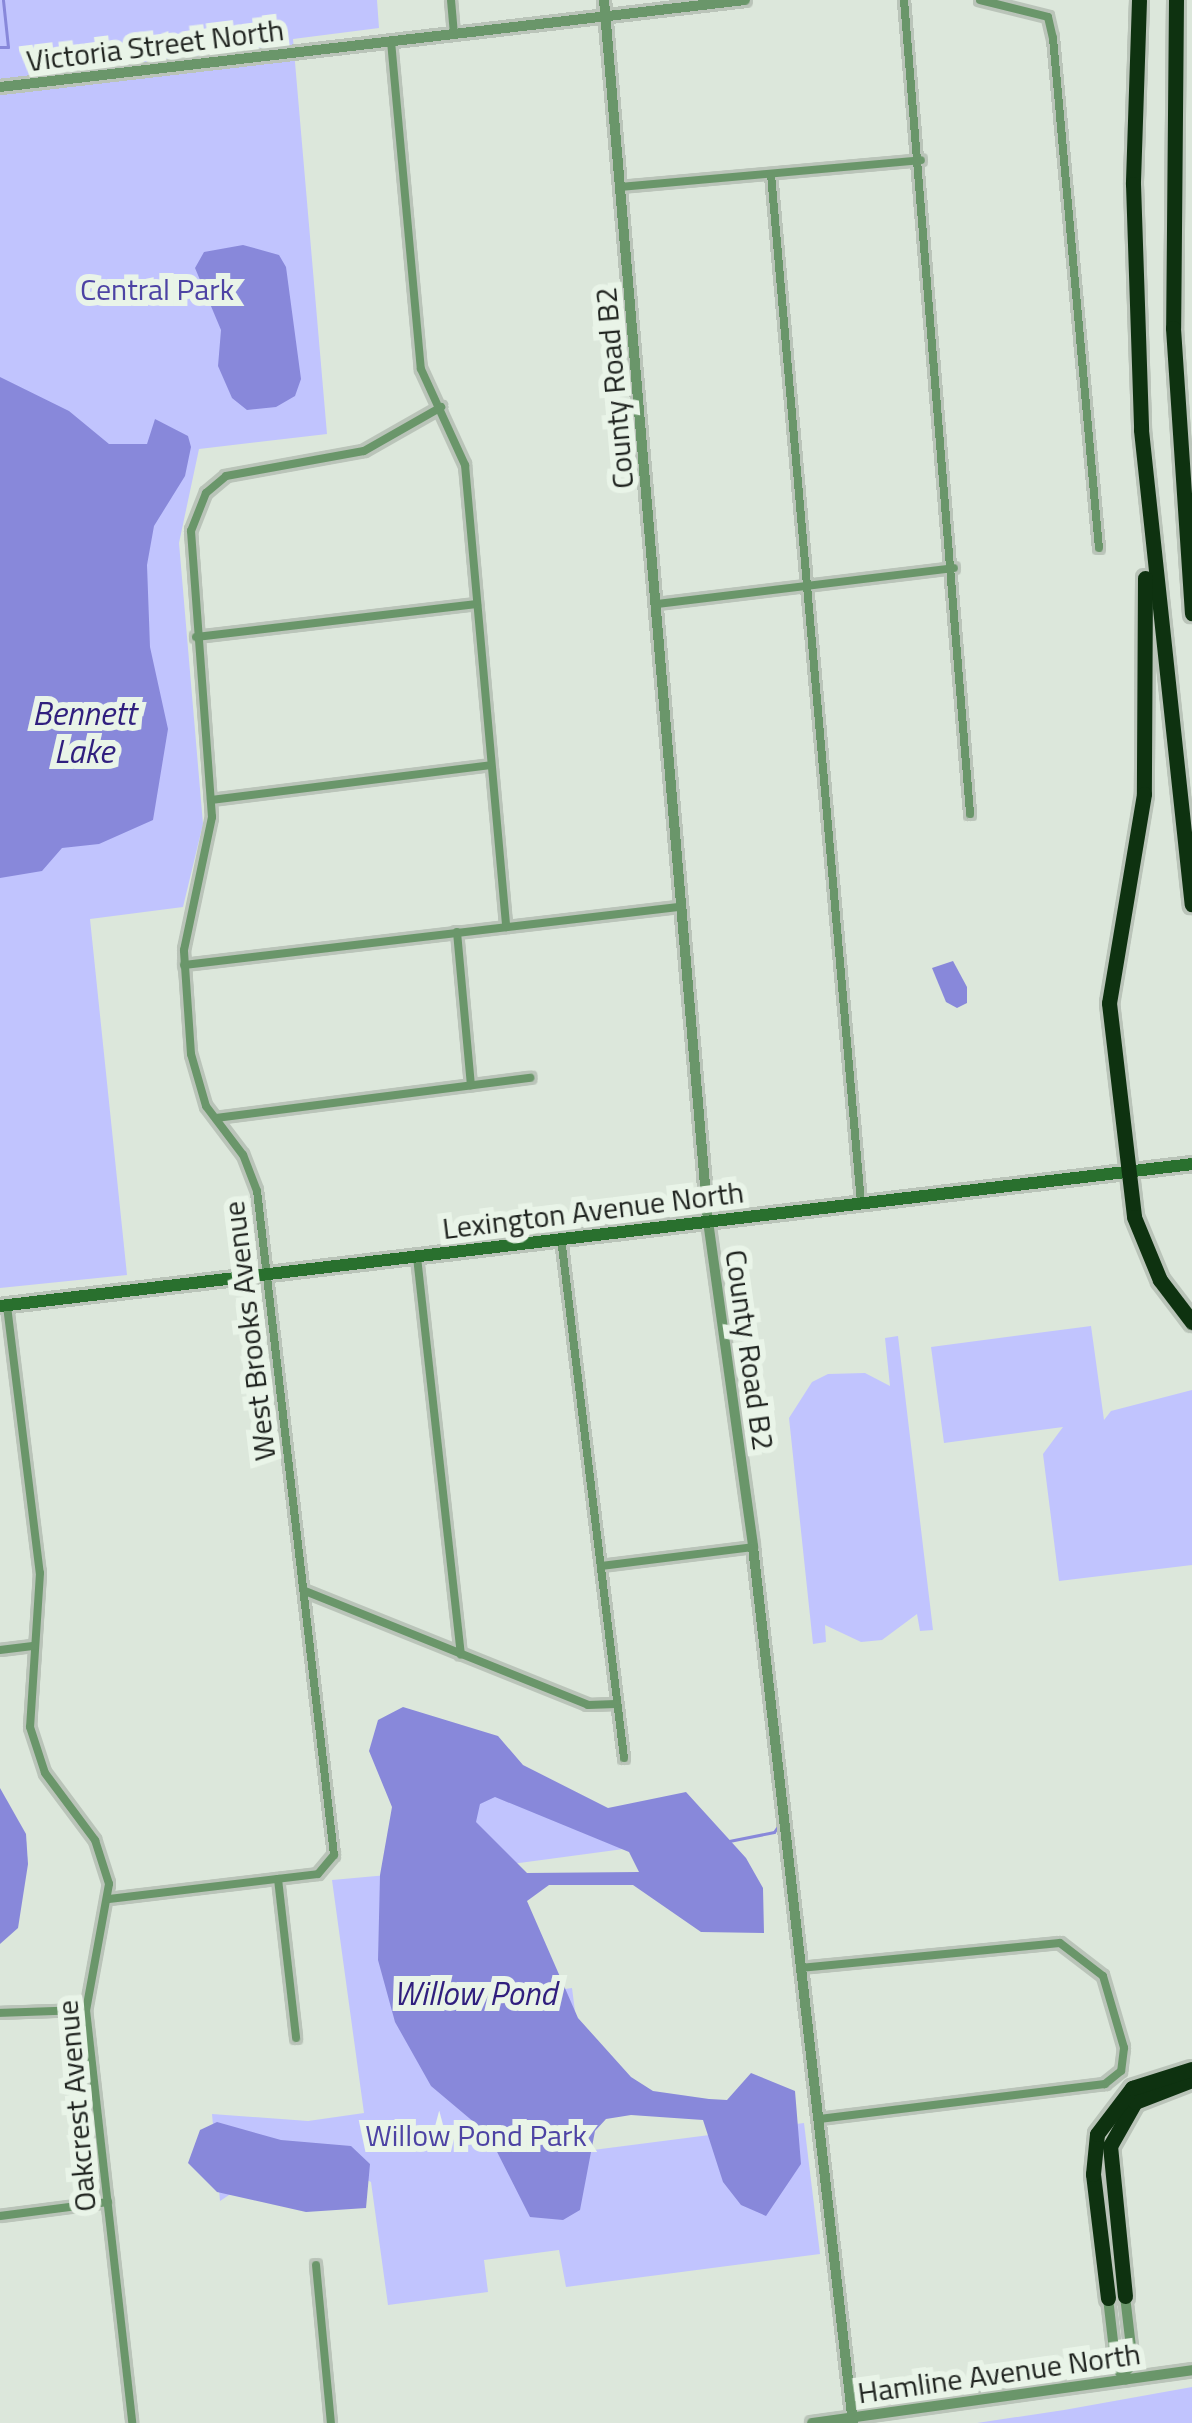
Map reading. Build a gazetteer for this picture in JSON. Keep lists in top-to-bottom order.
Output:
{
  "streets": {
    "main road": ["Lexington Avenue North"],
    "street": [
      "Victoria Street North",
      "County Road B2",
      "West Brooks Avenue",
      "Oakcrest Avenue",
      "Hamline Avenue North"
    ]
  },
  "crossings": [
    ["Victoria Street North", "County Road B2"],
    ["County Road B2", "Lexington Avenue North"],
    ["County Road B2", "Hamline Avenue North"],
    ["Lexington Avenue North", "West Brooks Avenue"],
    ["Lexington Avenue North", "Oakcrest Avenue"]
  ],
  "water": ["Bennett Lake", "Willow Pond"],
  "parks": ["Central Park", "Willow Pond Park"]
}
